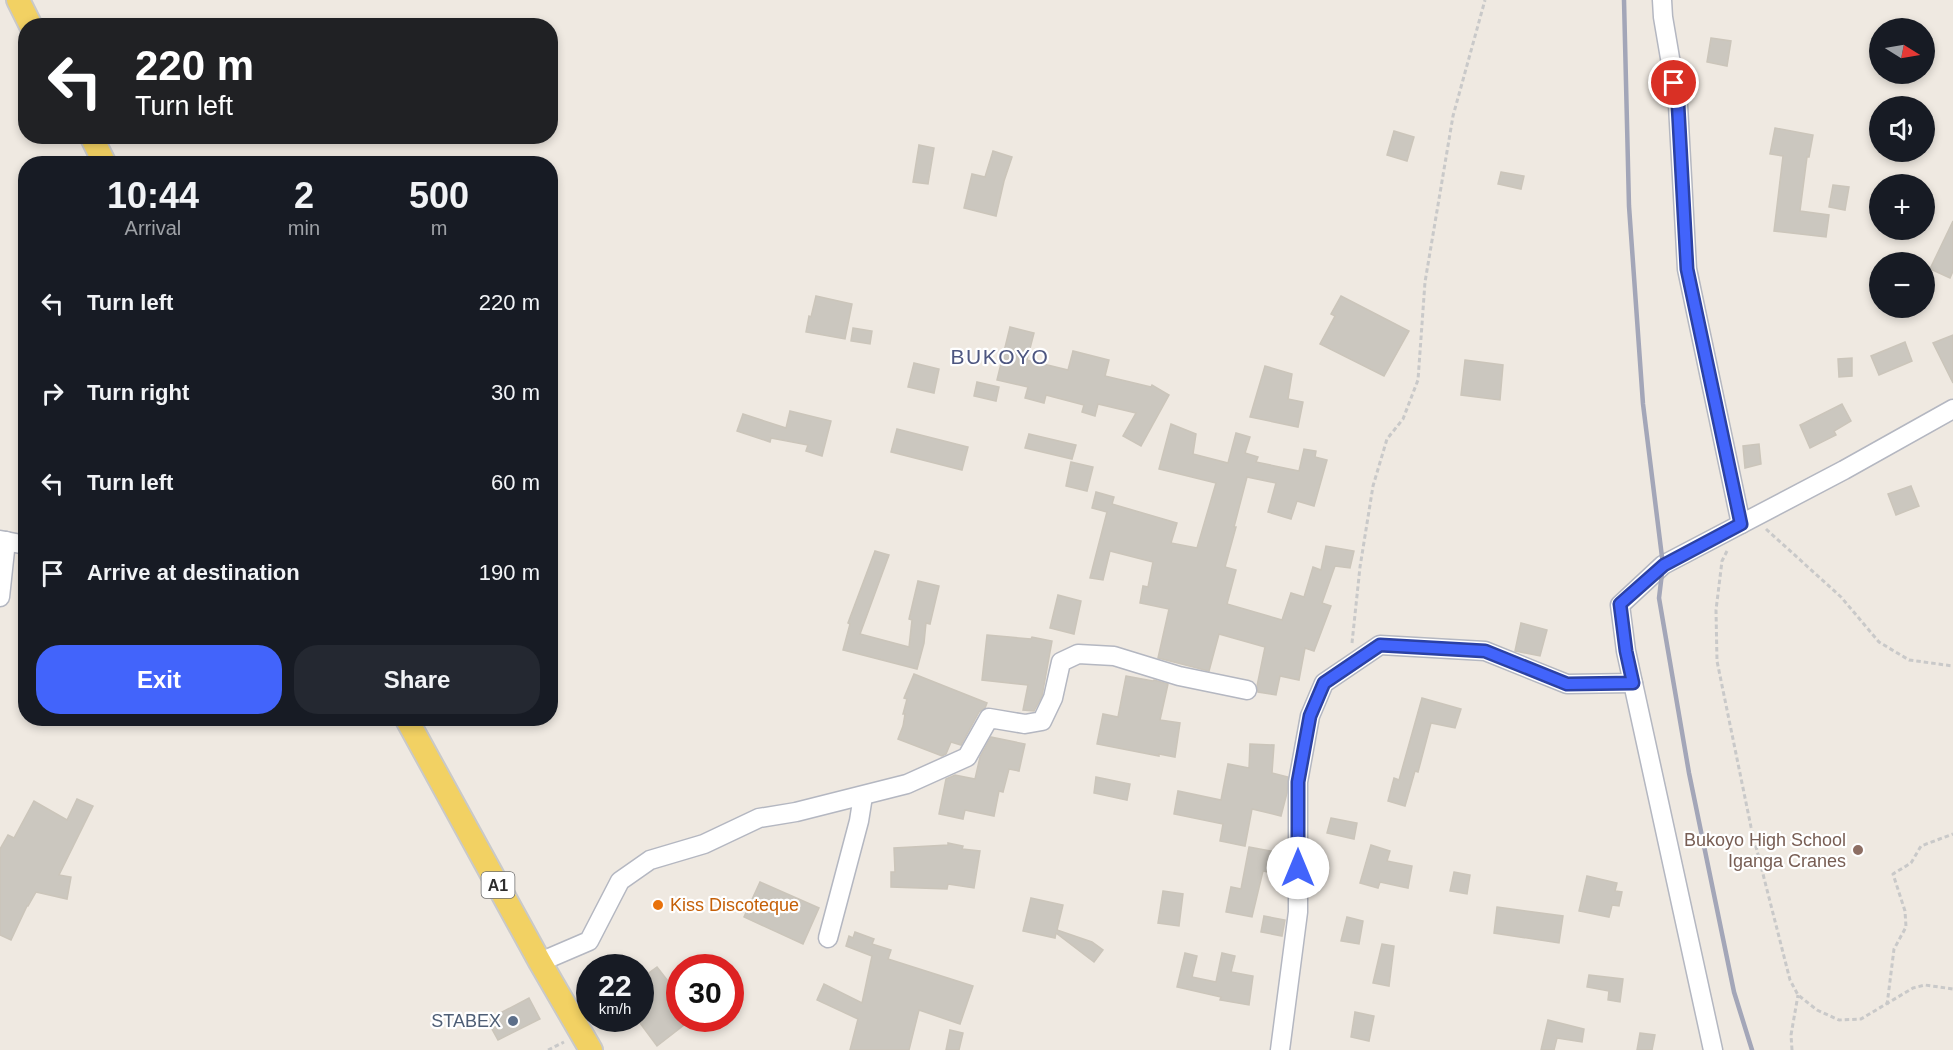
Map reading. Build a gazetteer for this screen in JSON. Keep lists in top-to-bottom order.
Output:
{
  "streets": {
    "main road": ["A1"]
  },
  "districts": ["BUKOYO"],
  "places": ["Bukoyo High School Iganga Cranes", "Kiss Discoteque", "STABEX"],
  "north": "right",
  "page": {
    "map_buttons": ["+", "−"],
    "turn": ["220 m", "Turn left"],
    "eta": [
      "10:44",
      "Arrival",
      "2",
      "min",
      "500",
      "m"
    ],
    "list": [
      {
        "name": "Turn left",
        "value": "220 m"
      },
      {
        "name": "Turn right",
        "value": "30 m"
      },
      {
        "name": "Turn left",
        "value": "60 m"
      },
      {
        "name": "Arrive at destination",
        "value": "190 m"
      }
    ],
    "buttons": ["Exit", "Share"],
    "speed": "22 km/h",
    "limit": "30"
  }
}
